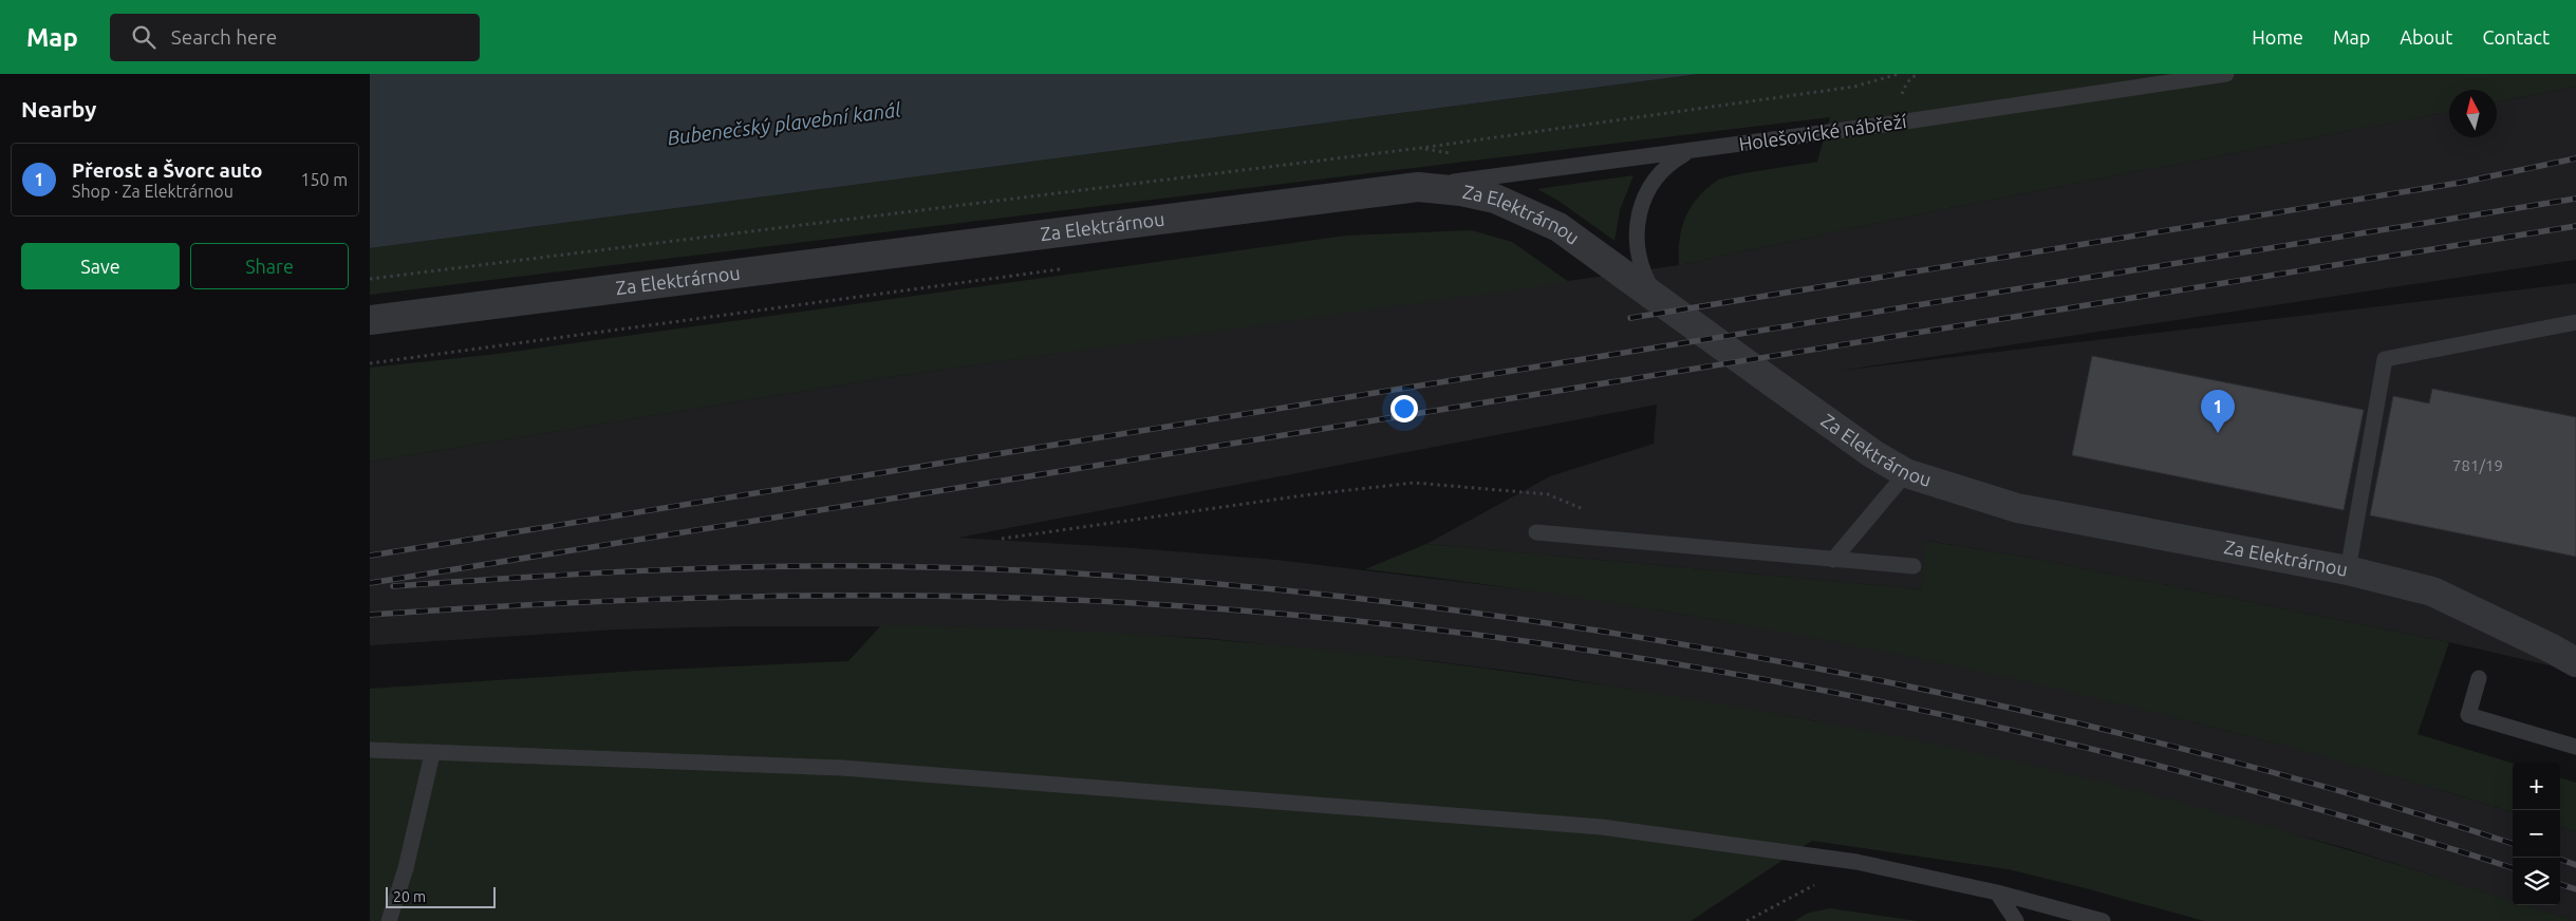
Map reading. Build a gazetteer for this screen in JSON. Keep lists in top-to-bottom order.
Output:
{
  "streets": {
    "street": ["Za Elektrárnou"],
    "lane": ["Holešovické nábřeží"]
  },
  "crossings": [
    ["Holešovické nábřeží", "Za Elektrárnou"]
  ],
  "water": ["Bubenečský plavební kanál"],
  "house_numbers": ["781/19"],
  "scale_bar": "20 m",
  "north": "top",
  "page": {
    "header": "Map",
    "search": "Search here",
    "nav": [
      "Home",
      "Map",
      "About",
      "Contact"
    ],
    "heading": "Nearby",
    "list": [
      {
        "mark": "1",
        "name": "Přerost a Švorc auto",
        "note": "Shop · Za Elektrárnou",
        "value": "150 m"
      }
    ],
    "buttons": ["Save", "Share"],
    "pins": "1",
    "map_buttons": ["+", "−"],
    "scale": "20 m"
  }
}
